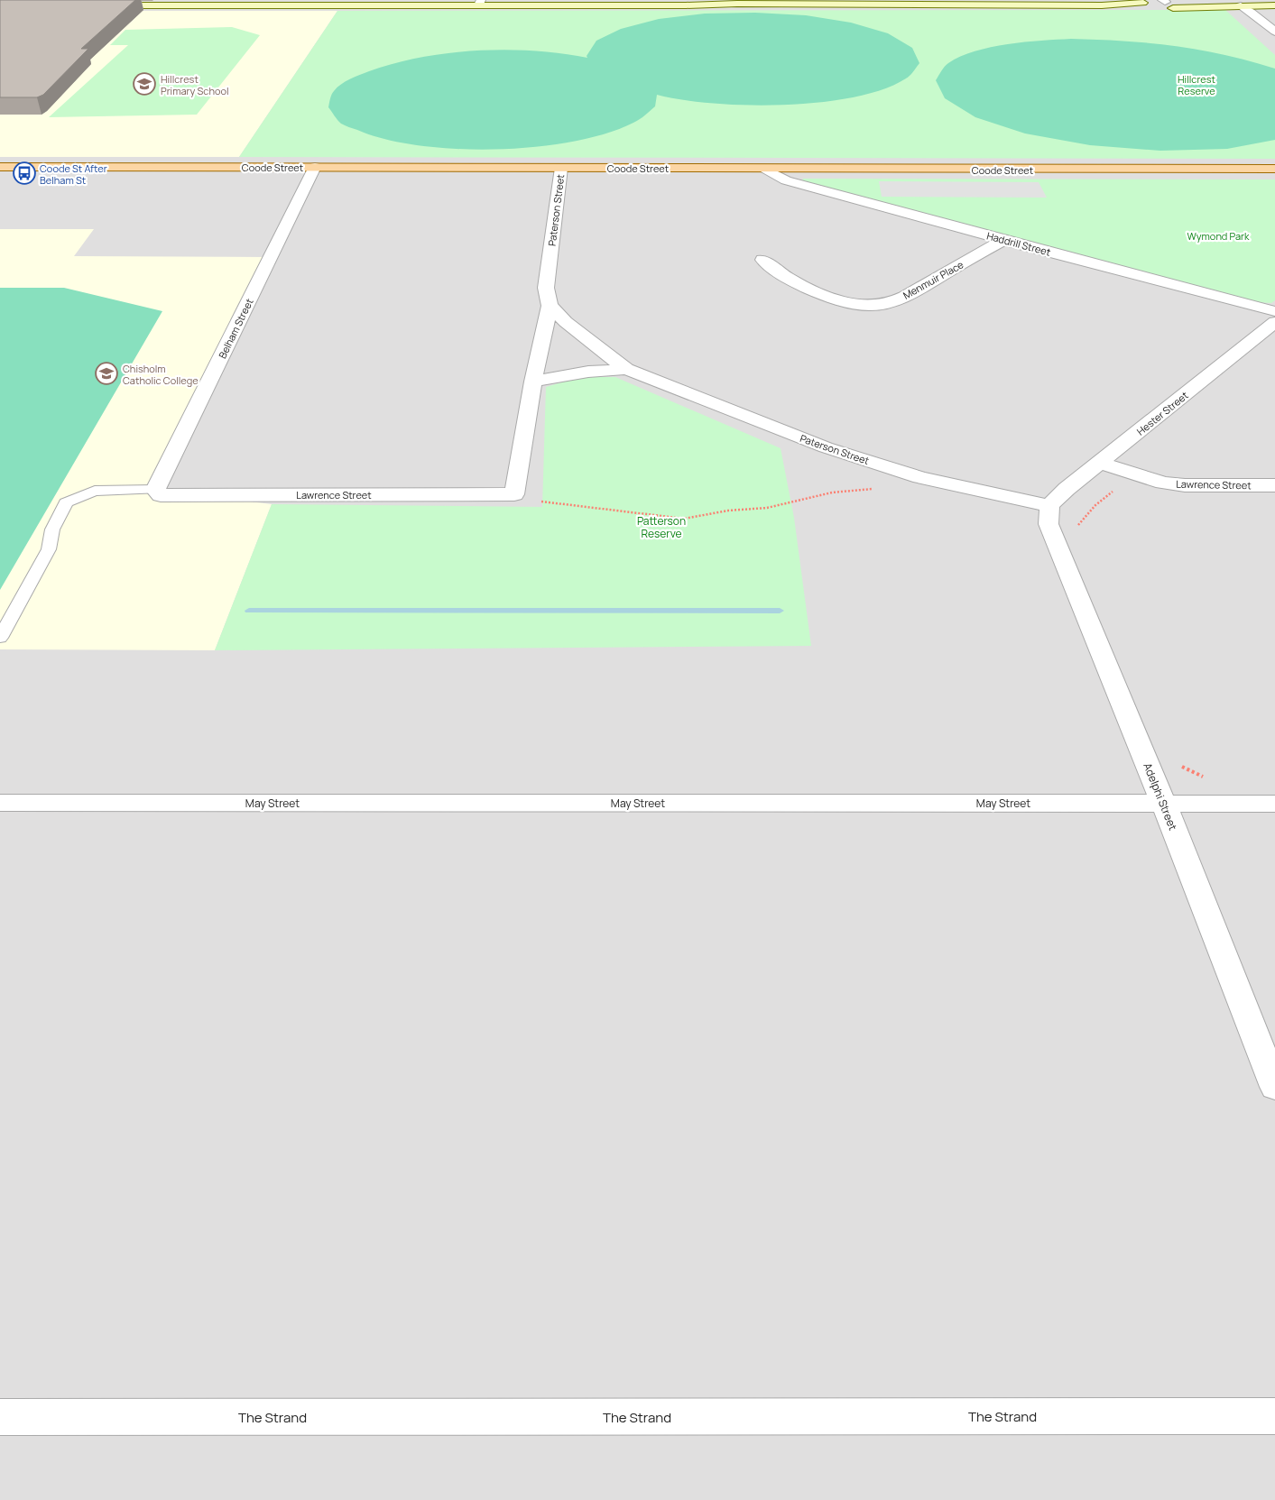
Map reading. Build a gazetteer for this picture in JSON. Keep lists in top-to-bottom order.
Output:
{
  "streets": {
    "main road": ["Coode Street"],
    "street": [
      "Paterson Street",
      "Haddrill Street",
      "Menmuir Place",
      "Belham Street",
      "Hester Street",
      "Lawrence Street",
      "Adelphi Street",
      "May Street",
      "The Strand"
    ]
  },
  "crossings": [
    ["Coode Street", "Paterson Street"],
    ["Coode Street", "Haddrill Street"],
    ["Coode Street", "Belham Street"],
    ["Paterson Street", "Hester Street"],
    ["Paterson Street", "Lawrence Street"],
    ["Paterson Street", "Adelphi Street"],
    ["Haddrill Street", "Menmuir Place"],
    ["Belham Street", "Lawrence Street"],
    ["Hester Street", "Lawrence Street"],
    ["Hester Street", "Adelphi Street"],
    ["Adelphi Street", "May Street"]
  ],
  "parks": ["Hillcrest Reserve", "Wymond Park", "Patterson Reserve"],
  "places": {
    "school or university": ["Hillcrest Primary School", "Chisholm Catholic College"],
    "bus stop": ["Coode St After Belham St"]
  }
}
